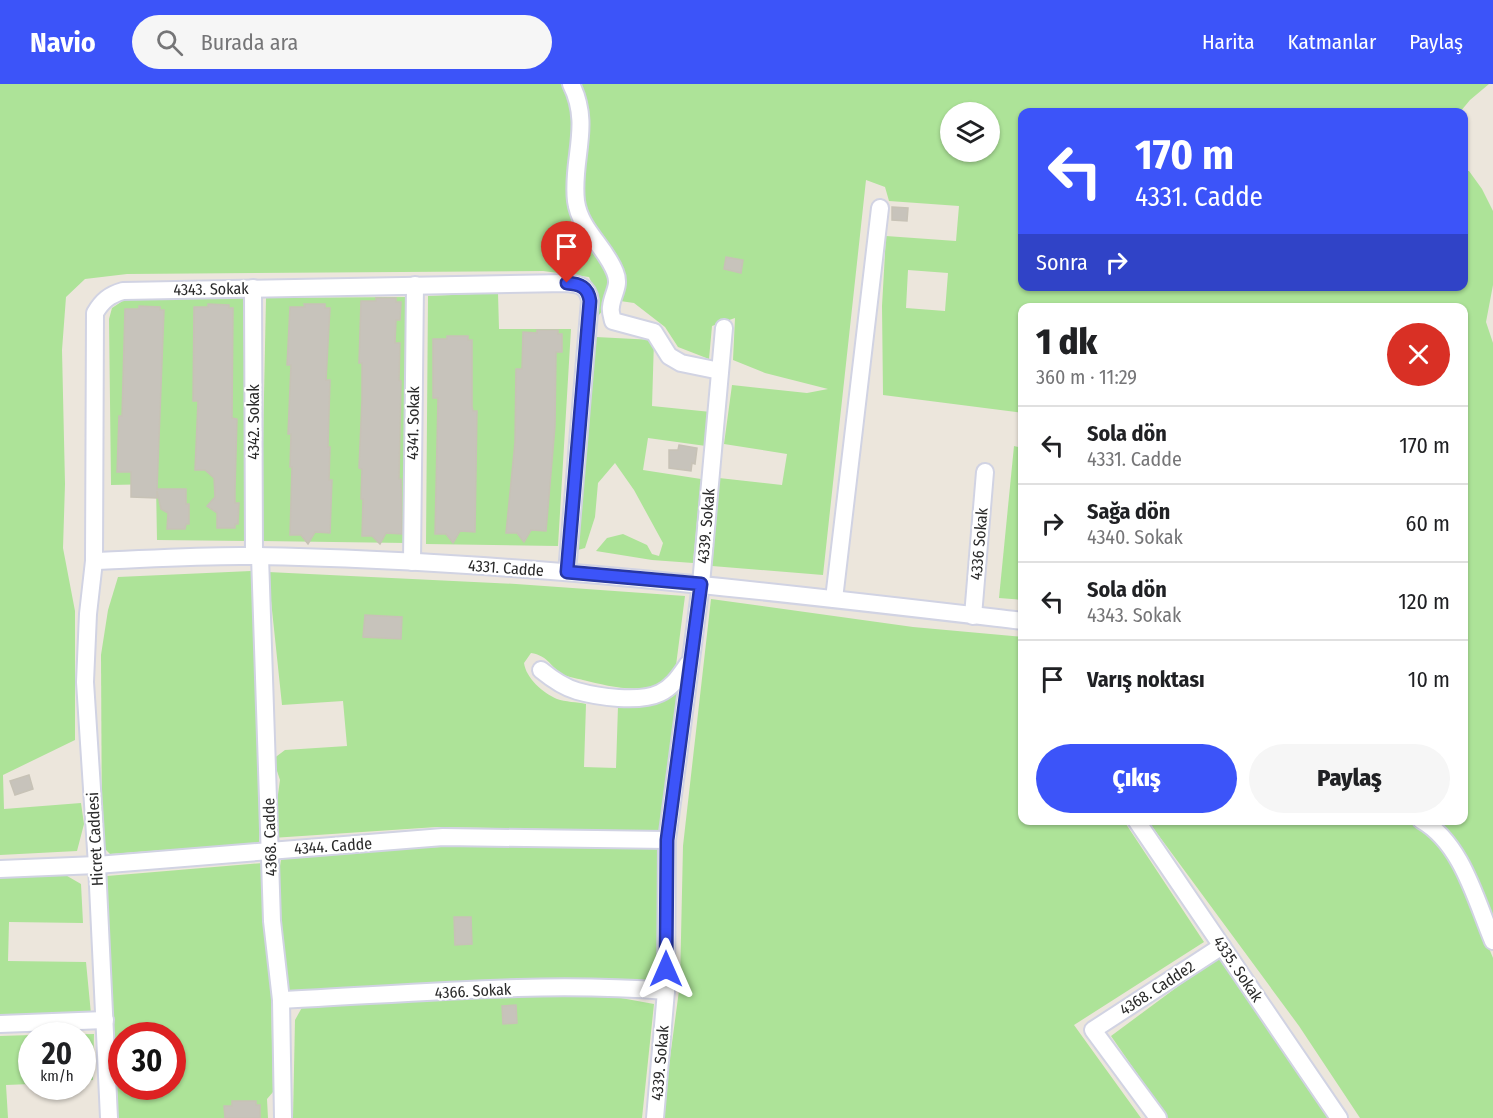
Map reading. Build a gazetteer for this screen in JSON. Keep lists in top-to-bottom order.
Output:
{
  "streets": {
    "street": [
      "4343. Sokak",
      "4342. Sokak",
      "4341. Sokak",
      "4339. Sokak",
      "4336 Sokak",
      "4331. Cadde",
      "4368. Cadde",
      "Hicret Caddesi",
      "4344. Cadde",
      "4335. Sokak",
      "4368. Cadde2",
      "4366. Sokak"
    ]
  },
  "crossings": [
    ["4343. Sokak", "4342. Sokak"],
    ["4343. Sokak", "4341. Sokak"],
    ["4343. Sokak", "4331. Cadde"],
    ["4343. Sokak", "Hicret Caddesi"],
    ["4342. Sokak", "4331. Cadde"],
    ["4342. Sokak", "4368. Cadde"],
    ["4341. Sokak", "4331. Cadde"],
    ["4339. Sokak", "4331. Cadde"],
    ["4339. Sokak", "4344. Cadde"],
    ["4339. Sokak", "4366. Sokak"],
    ["4336 Sokak", "4331. Cadde"],
    ["4331. Cadde", "4368. Cadde"],
    ["4331. Cadde", "Hicret Caddesi"],
    ["4368. Cadde", "4344. Cadde"],
    ["4368. Cadde", "4366. Sokak"],
    ["Hicret Caddesi", "4344. Cadde"],
    ["4335. Sokak", "4368. Cadde2"]
  ],
  "page": {
    "header": "Navio",
    "search": "Burada ara",
    "nav": ["Harita", "Katmanlar", "Paylaş"],
    "turn": ["170 m", "4331. Cadde"],
    "then": "Sonra",
    "heading": ["1 dk", "360 m · 11:29"],
    "list": [
      {
        "name": "Sola dön",
        "note": "4331. Cadde",
        "value": "170 m"
      },
      {
        "name": "Sağa dön",
        "note": "4340. Sokak",
        "value": "60 m"
      },
      {
        "name": "Sola dön",
        "note": "4343. Sokak",
        "value": "120 m"
      },
      {
        "name": "Varış noktası",
        "value": "10 m"
      }
    ],
    "buttons": ["Çıkış", "Paylaş"],
    "speed": "20 km/h",
    "limit": "30"
  }
}
